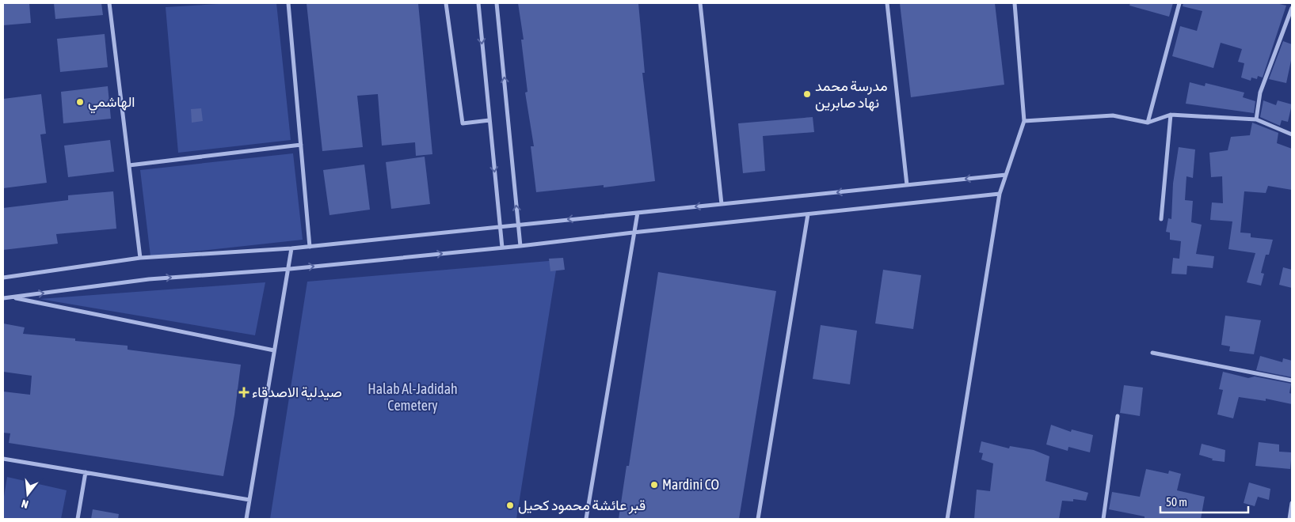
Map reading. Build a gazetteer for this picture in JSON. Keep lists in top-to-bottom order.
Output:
{
  "parks": ["Halab Al-Jadidah Cemetery"],
  "places": {
    "other": [
      "مدرسة محمد نهاد صابرين",
      "الهاشمي",
      "Mardini CO",
      "قبر عائشة محمود كحيل"
    ],
    "health": ["صيدلية الاصدقاء"]
  },
  "scale_bar": "50 m",
  "north": "bottom"
}
